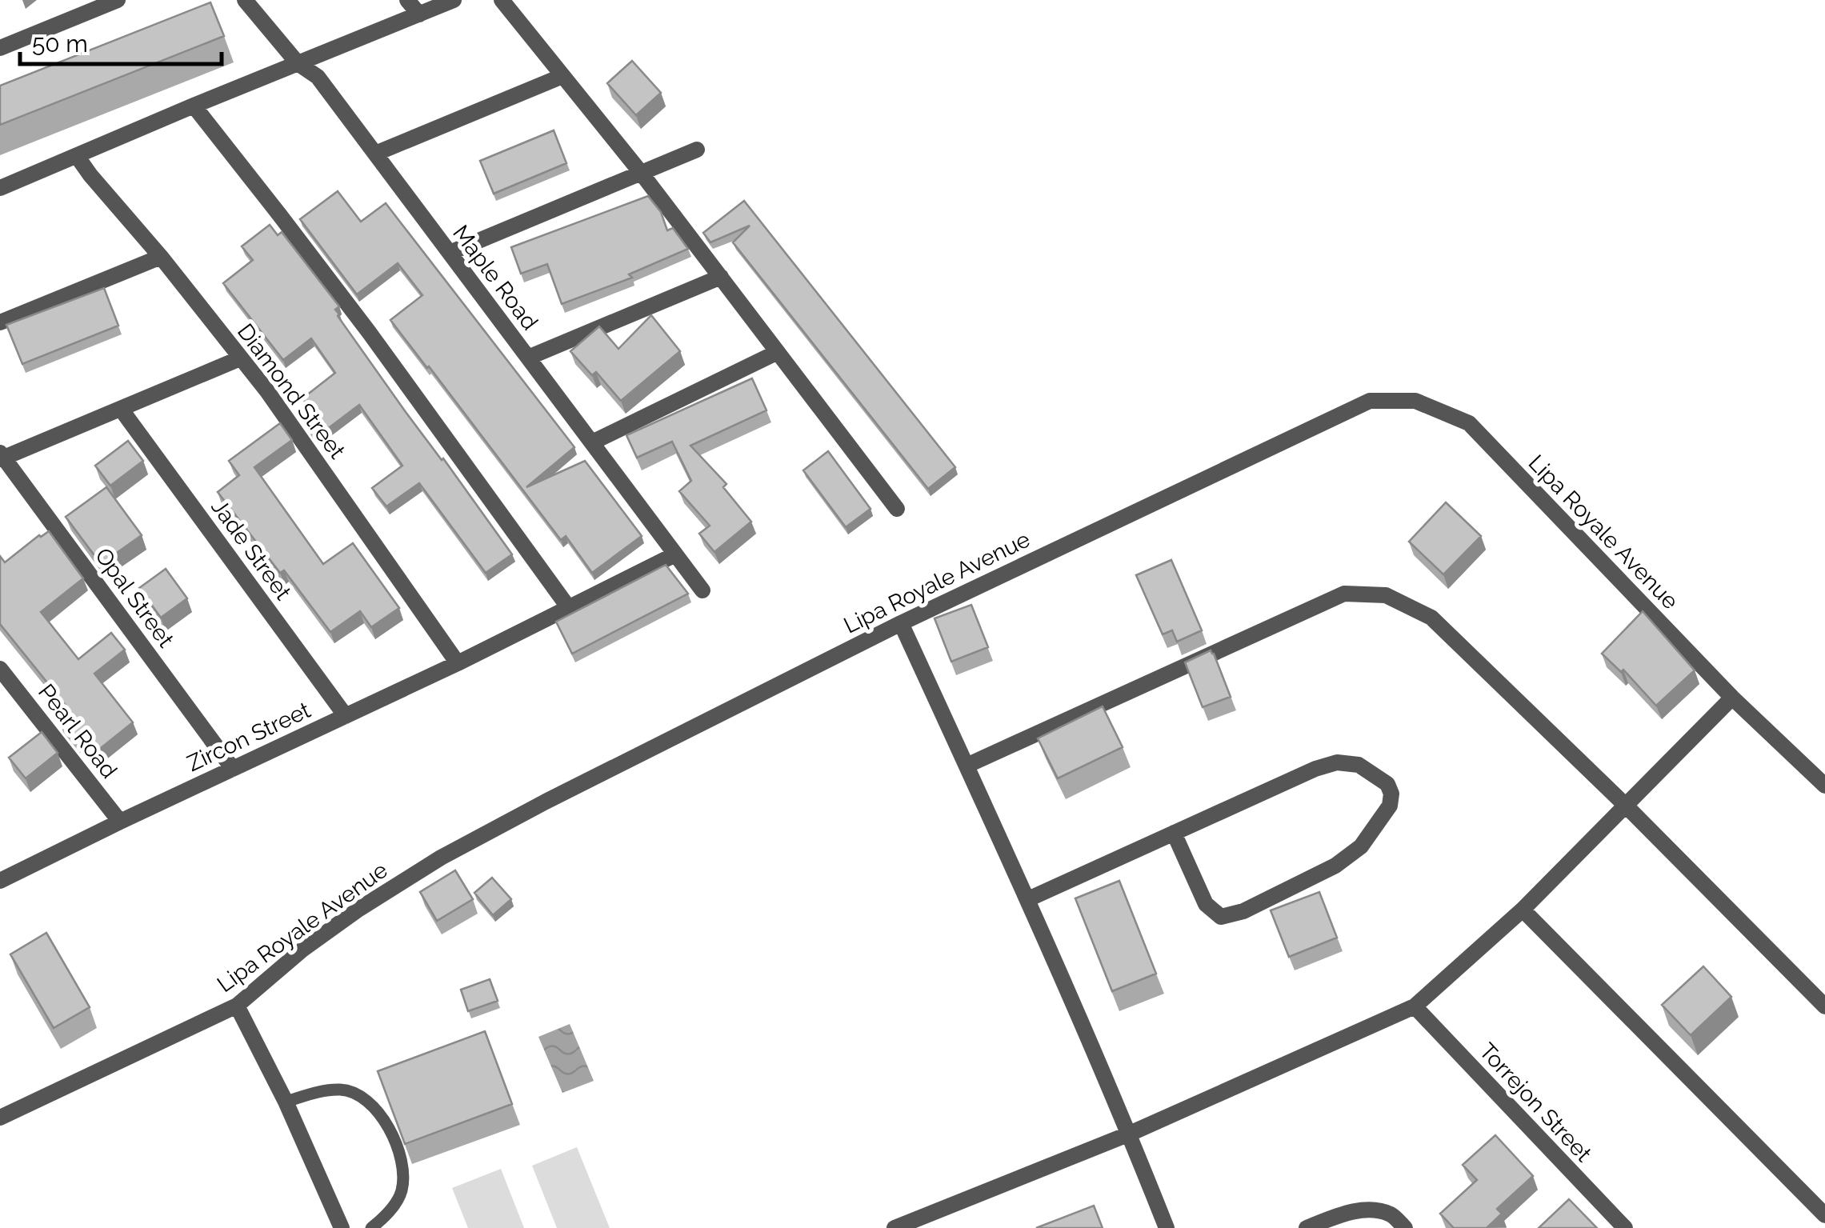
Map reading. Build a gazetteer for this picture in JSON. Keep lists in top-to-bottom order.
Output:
{
  "streets": {
    "street": [
      "Maple Road",
      "Diamond Street",
      "Lipa Royale Avenue",
      "Jade Street",
      "Opal Street",
      "Pearl Road",
      "Zircon Street",
      "Torrejon Street"
    ]
  },
  "crossings": [
    ["Maple Road", "Zircon Street"],
    ["Diamond Street", "Zircon Street"],
    ["Jade Street", "Zircon Street"],
    ["Opal Street", "Zircon Street"],
    ["Pearl Road", "Zircon Street"]
  ],
  "scale_bar": "50 m"
}
